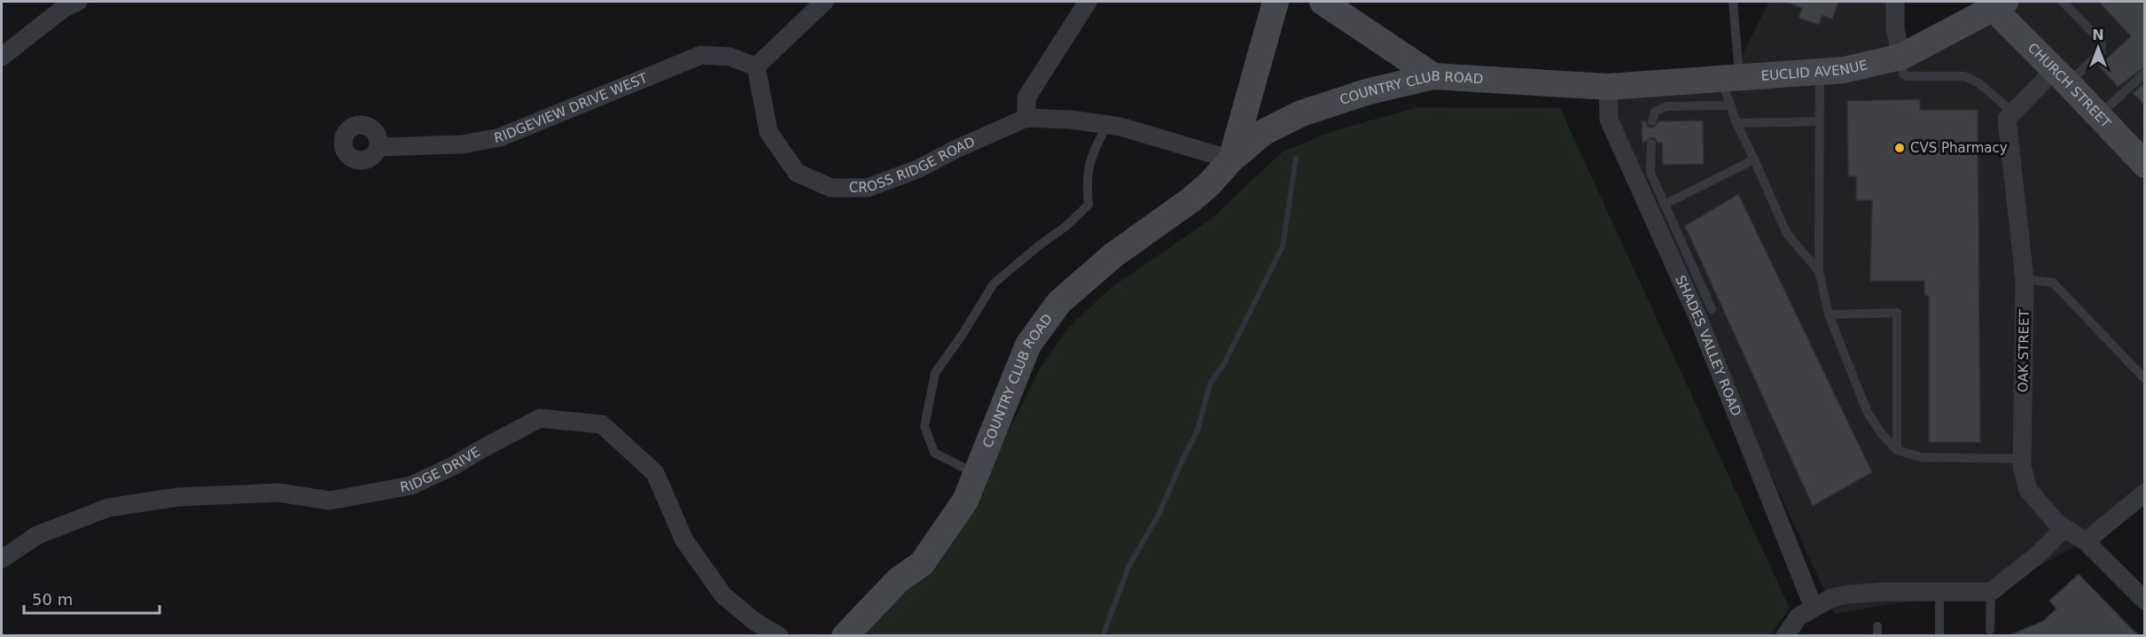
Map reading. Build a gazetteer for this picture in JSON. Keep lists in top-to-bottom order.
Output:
{
  "streets": {
    "street": [
      "EUCLID AVENUE",
      "CHURCH STREET",
      "COUNTRY CLUB ROAD",
      "RIDGEVIEW DRIVE WEST",
      "CROSS RIDGE ROAD",
      "SHADES VALLEY ROAD",
      "OAK STREET",
      "RIDGE DRIVE"
    ]
  },
  "crossings": [
    ["EUCLID AVENUE", "CHURCH STREET"],
    ["EUCLID AVENUE", "COUNTRY CLUB ROAD"],
    ["EUCLID AVENUE", "SHADES VALLEY ROAD"],
    ["COUNTRY CLUB ROAD", "CROSS RIDGE ROAD"],
    ["COUNTRY CLUB ROAD", "SHADES VALLEY ROAD"],
    ["RIDGEVIEW DRIVE WEST", "CROSS RIDGE ROAD"]
  ],
  "places": ["CVS Pharmacy"],
  "scale_bar": "50 m",
  "north": "top"
}
